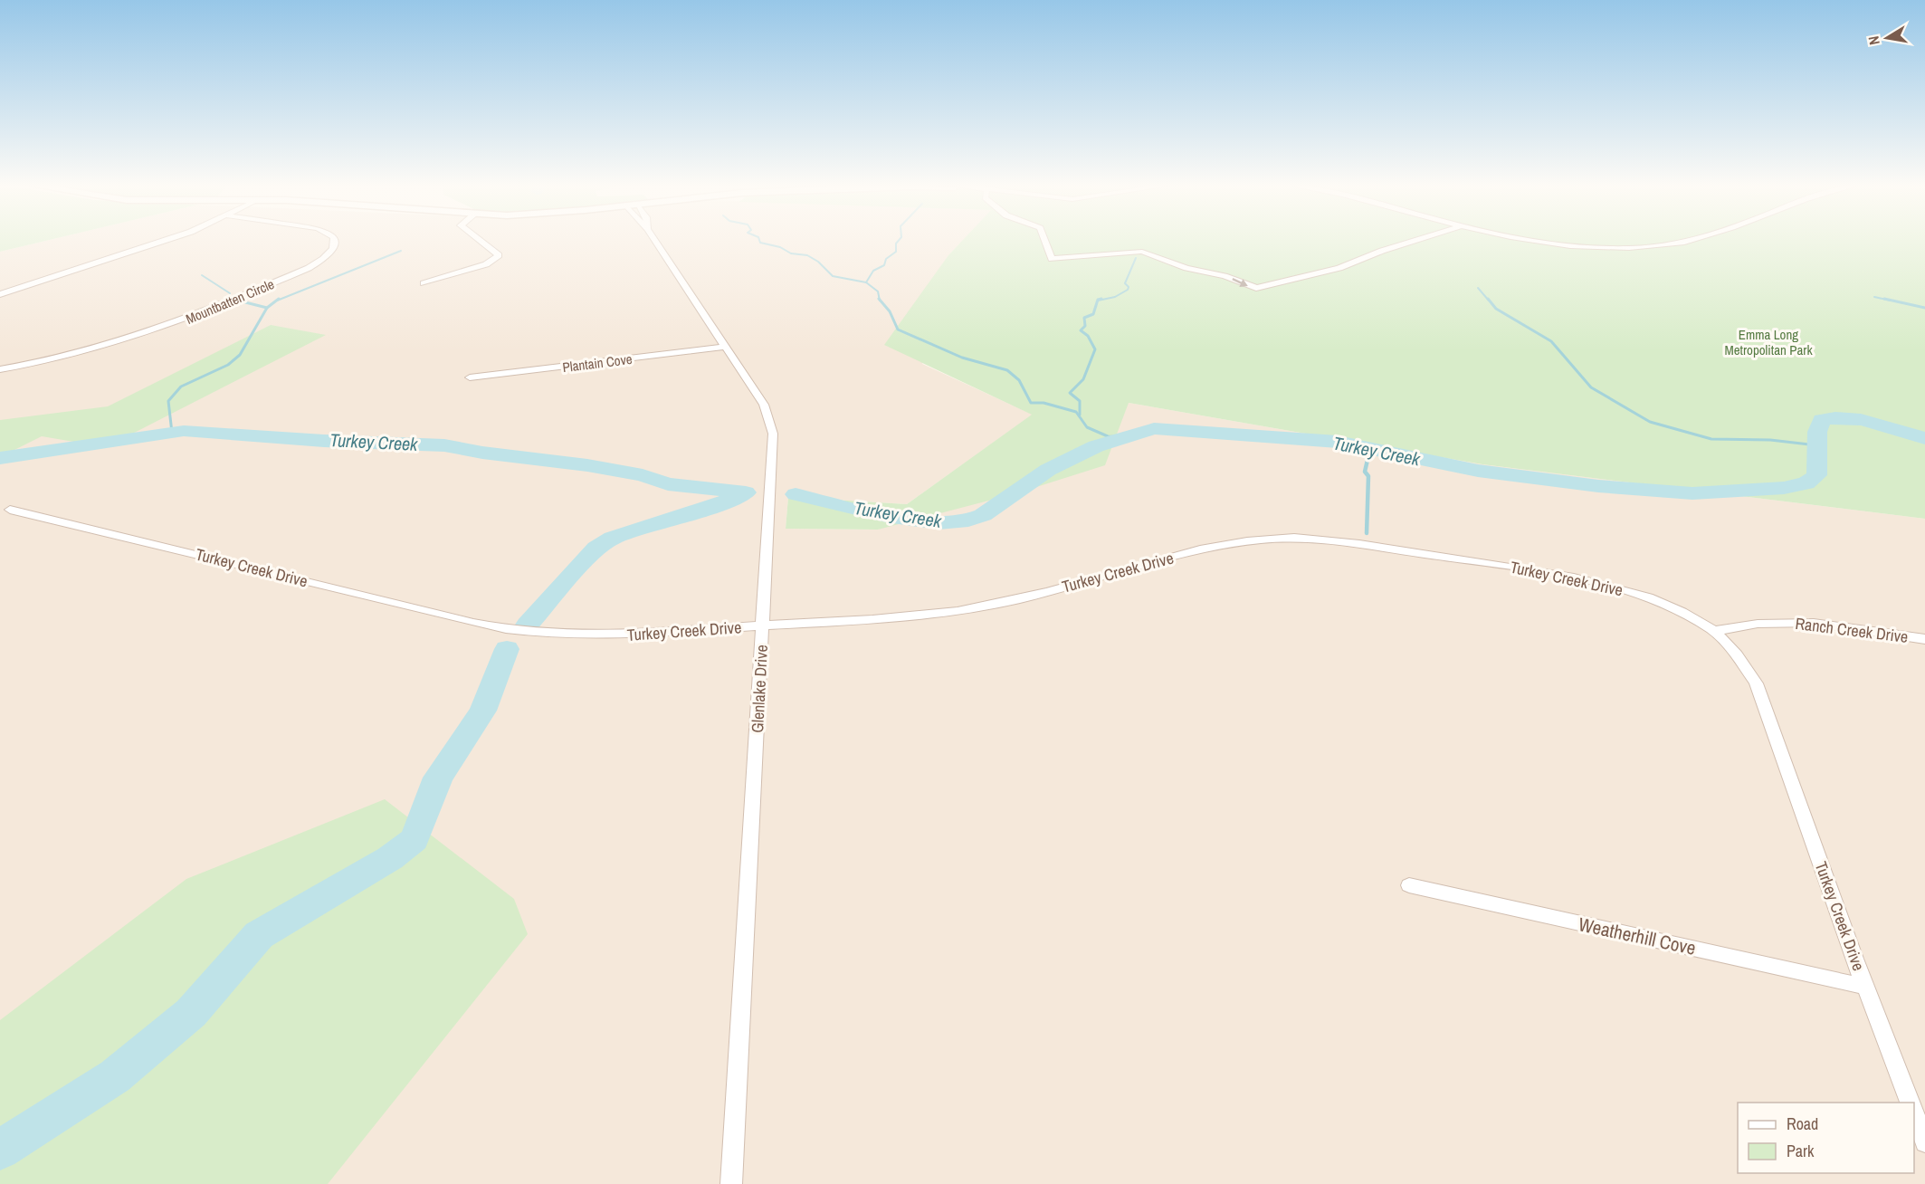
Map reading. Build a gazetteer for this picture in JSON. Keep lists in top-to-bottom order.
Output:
{
  "streets": {
    "street": [
      "Mountbatten Circle",
      "Plantain Cove",
      "Turkey Creek Drive",
      "Ranch Creek Drive",
      "Glenlake Drive",
      "Weatherhill Cove"
    ]
  },
  "crossings": [
    ["Plantain Cove", "Glenlake Drive"],
    ["Turkey Creek Drive", "Ranch Creek Drive"],
    ["Turkey Creek Drive", "Glenlake Drive"],
    ["Turkey Creek Drive", "Weatherhill Cove"]
  ],
  "water": ["Turkey Creek"],
  "parks": ["Emma Long Metropolitan Park"],
  "legend": ["Road", "Park"],
  "north": "left"
}
